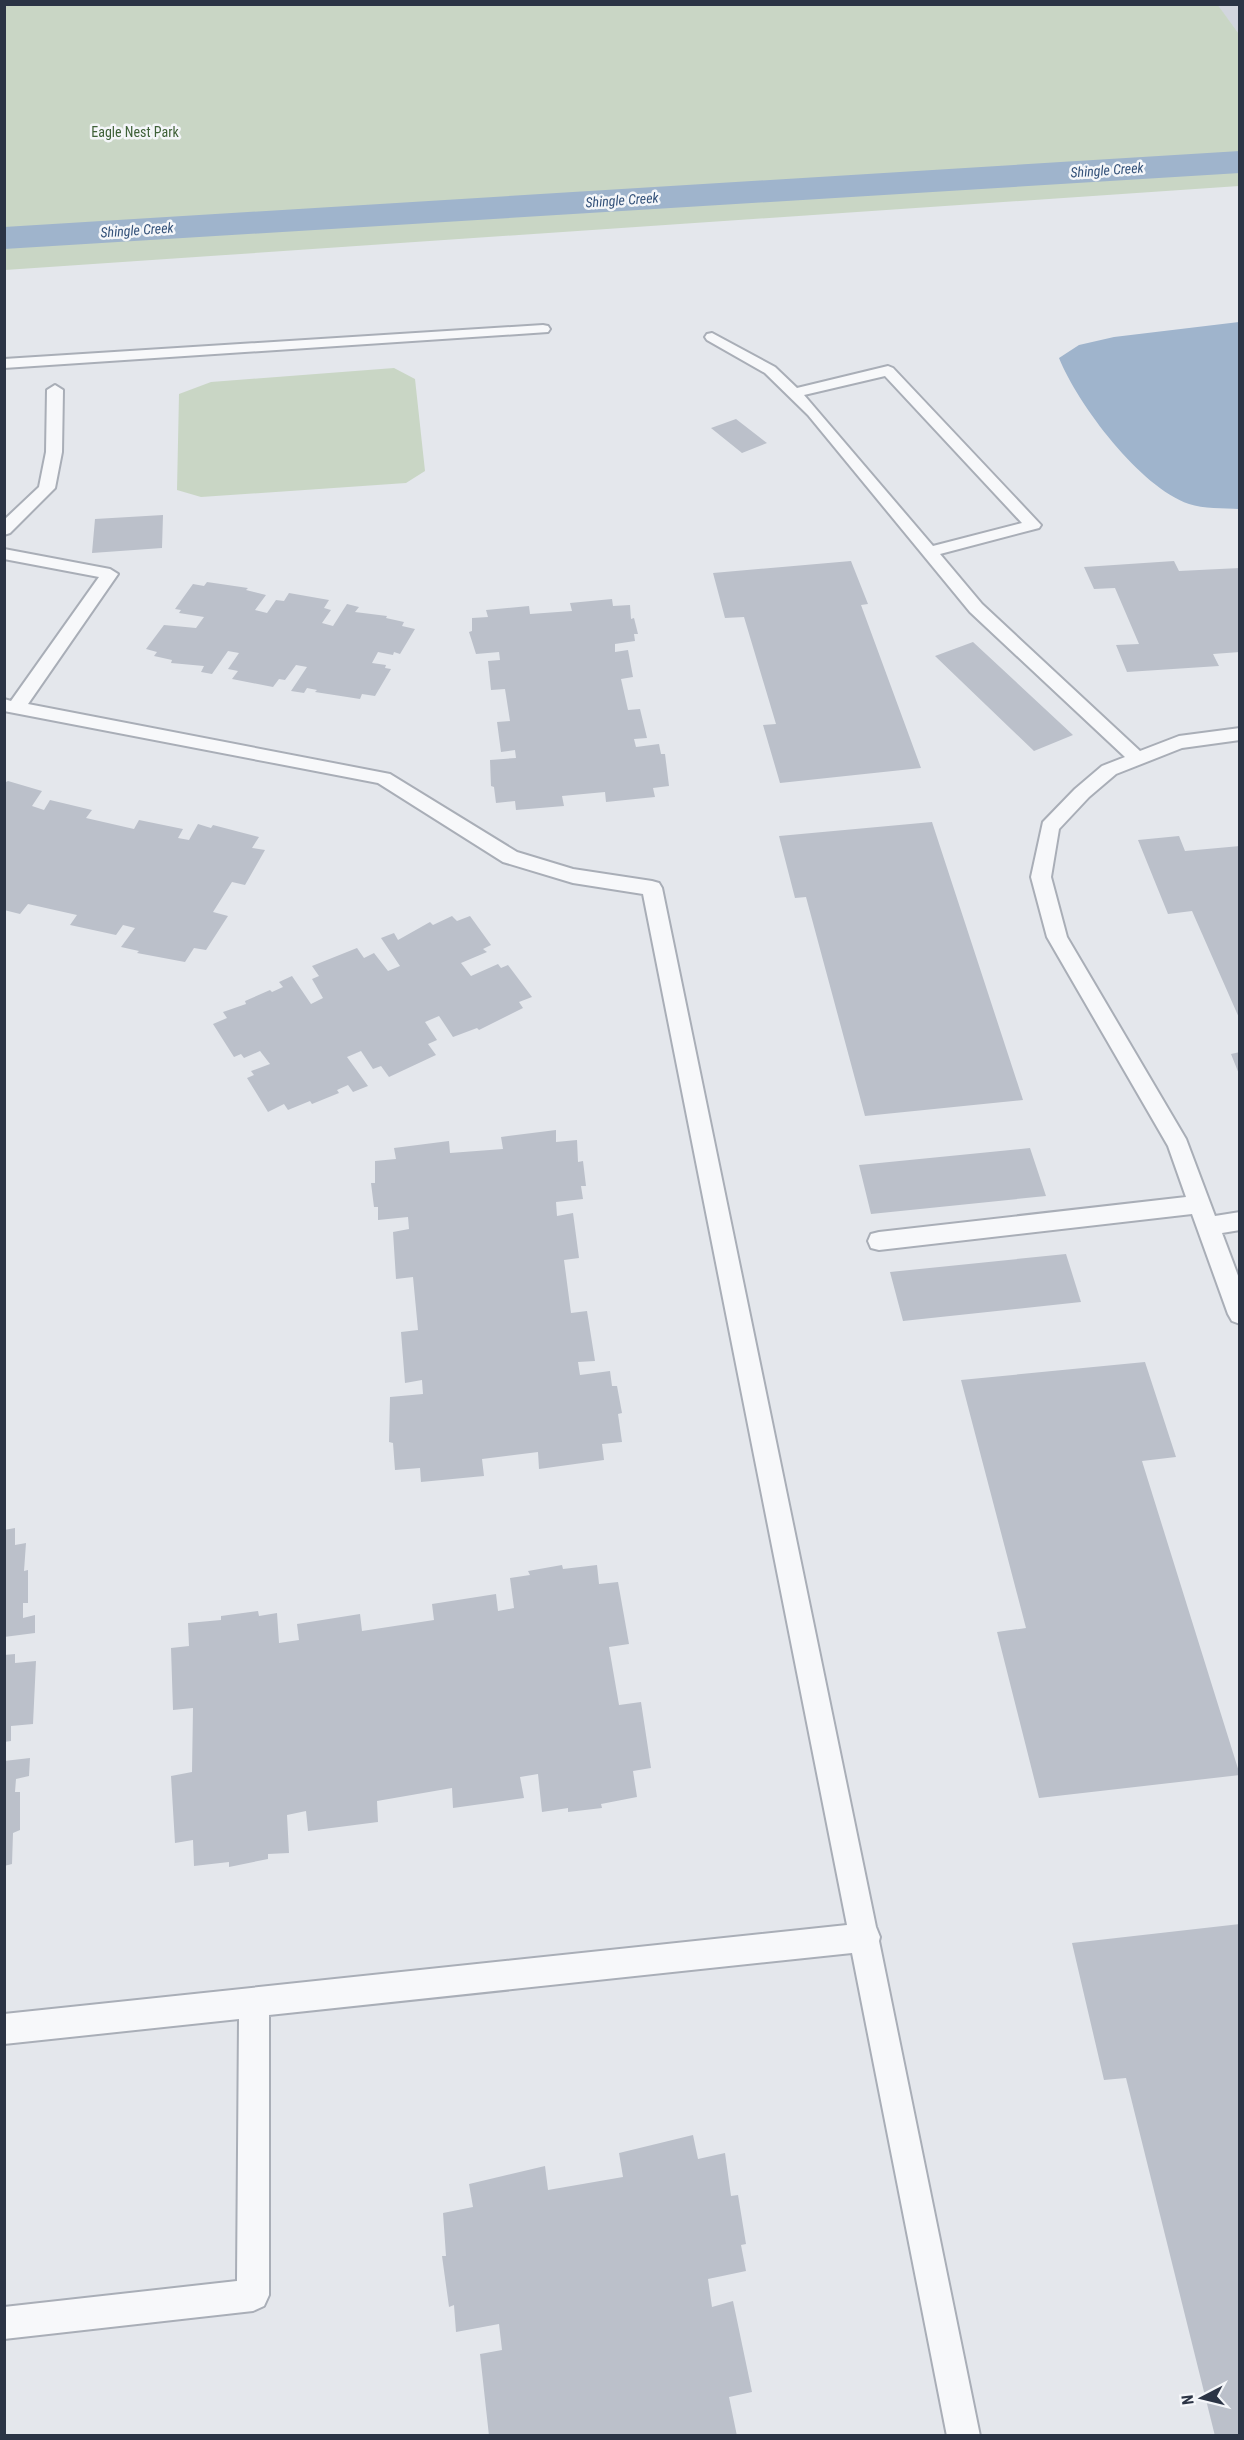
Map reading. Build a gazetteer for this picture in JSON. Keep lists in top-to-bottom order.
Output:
{
  "water": ["Shingle Creek"],
  "parks": ["Eagle Nest Park"],
  "north": "left"
}
